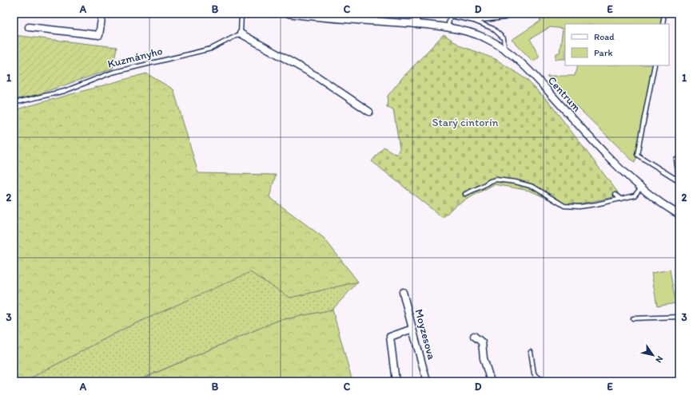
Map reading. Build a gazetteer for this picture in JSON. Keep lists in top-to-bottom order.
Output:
{
  "streets": {
    "street": ["Centrum", "Moyzesova"],
    "lane": ["Kuzmányho"]
  },
  "parks": ["Starý cintorín"],
  "legend": ["Road", "Park"],
  "north": "bottom right",
  "grid": {
    "columns": [
      "A",
      "B",
      "C",
      "D",
      "E"
    ],
    "rows": ["1", "2", "3"]
  }
}
